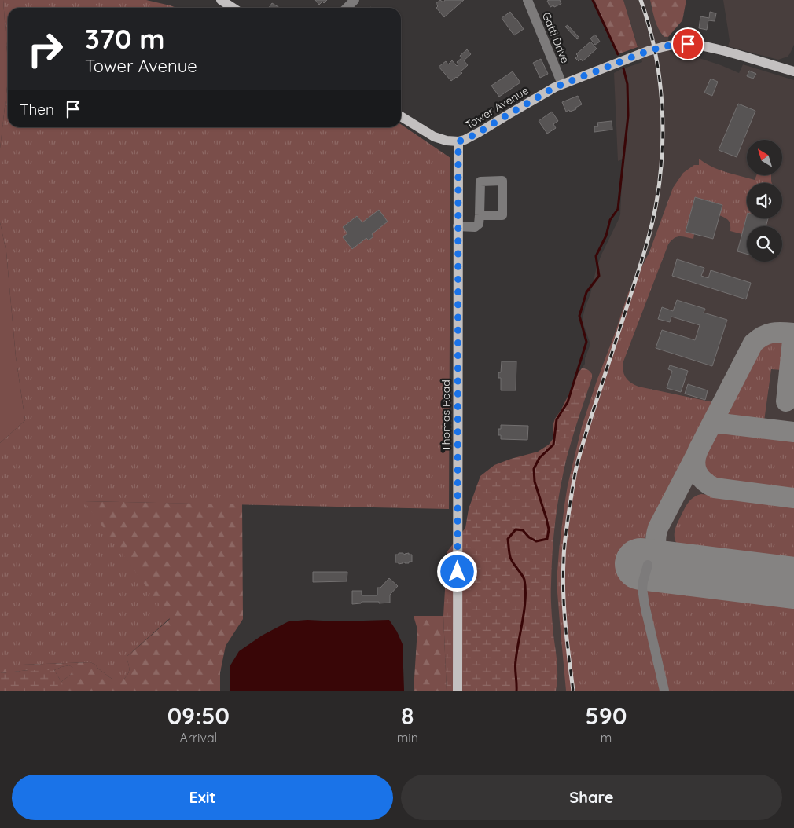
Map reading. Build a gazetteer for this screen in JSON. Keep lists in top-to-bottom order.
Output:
{
  "streets": {
    "main road": ["Tower Avenue", "Thomas Road"],
    "street": ["Gatti Drive"]
  },
  "crossings": [
    ["Gatti Drive", "Tower Avenue"],
    ["Tower Avenue", "Thomas Road"]
  ],
  "north": "top left",
  "page": {
    "turn": ["370 m", "Tower Avenue"],
    "then": "Then",
    "eta": [
      "09:50",
      "Arrival",
      "8",
      "min",
      "590",
      "m"
    ],
    "buttons": ["Exit", "Share"]
  }
}
